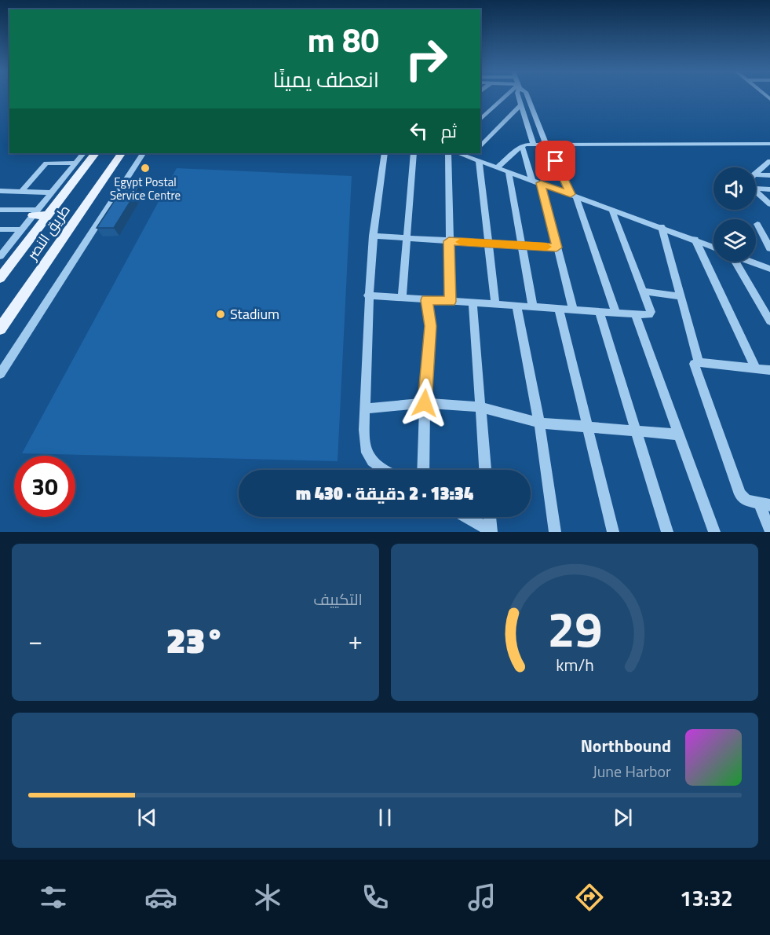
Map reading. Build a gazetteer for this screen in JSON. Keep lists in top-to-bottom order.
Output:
{
  "streets": {
    "main road": ["طريق النصر"]
  },
  "places": ["Egypt Postal Service Centre", "Stadium"],
  "page": {
    "turn": ["80 m", "انعطف يمينًا"],
    "then": "ثم",
    "limit": "30",
    "trip": "13:34 · 2 دقيقة · 430 m",
    "tile": "التكييف",
    "heat": ["−", "23°", "+"],
    "song": ["Northbound", "June Harbor"],
    "tabs": "13:32",
    "gauge": ["29", "km/h"]
  }
}
